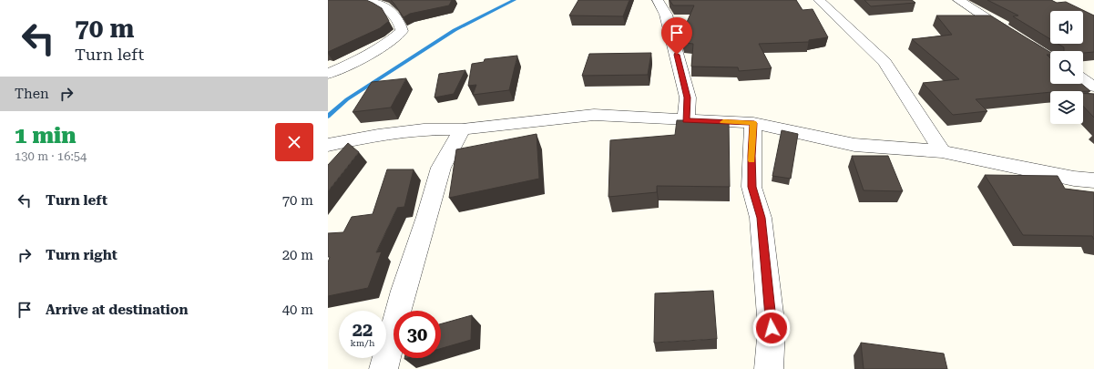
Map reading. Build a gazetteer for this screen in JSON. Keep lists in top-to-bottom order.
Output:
{
  "page": {
    "turn": ["70 m", "Turn left"],
    "then": "Then",
    "heading": ["1 min", "130 m · 16:54"],
    "list": [
      {
        "name": "Turn left",
        "value": "70 m"
      },
      {
        "name": "Turn right",
        "value": "20 m"
      },
      {
        "name": "Arrive at destination",
        "value": "40 m"
      }
    ],
    "speed": "22 km/h",
    "limit": "30"
  }
}
